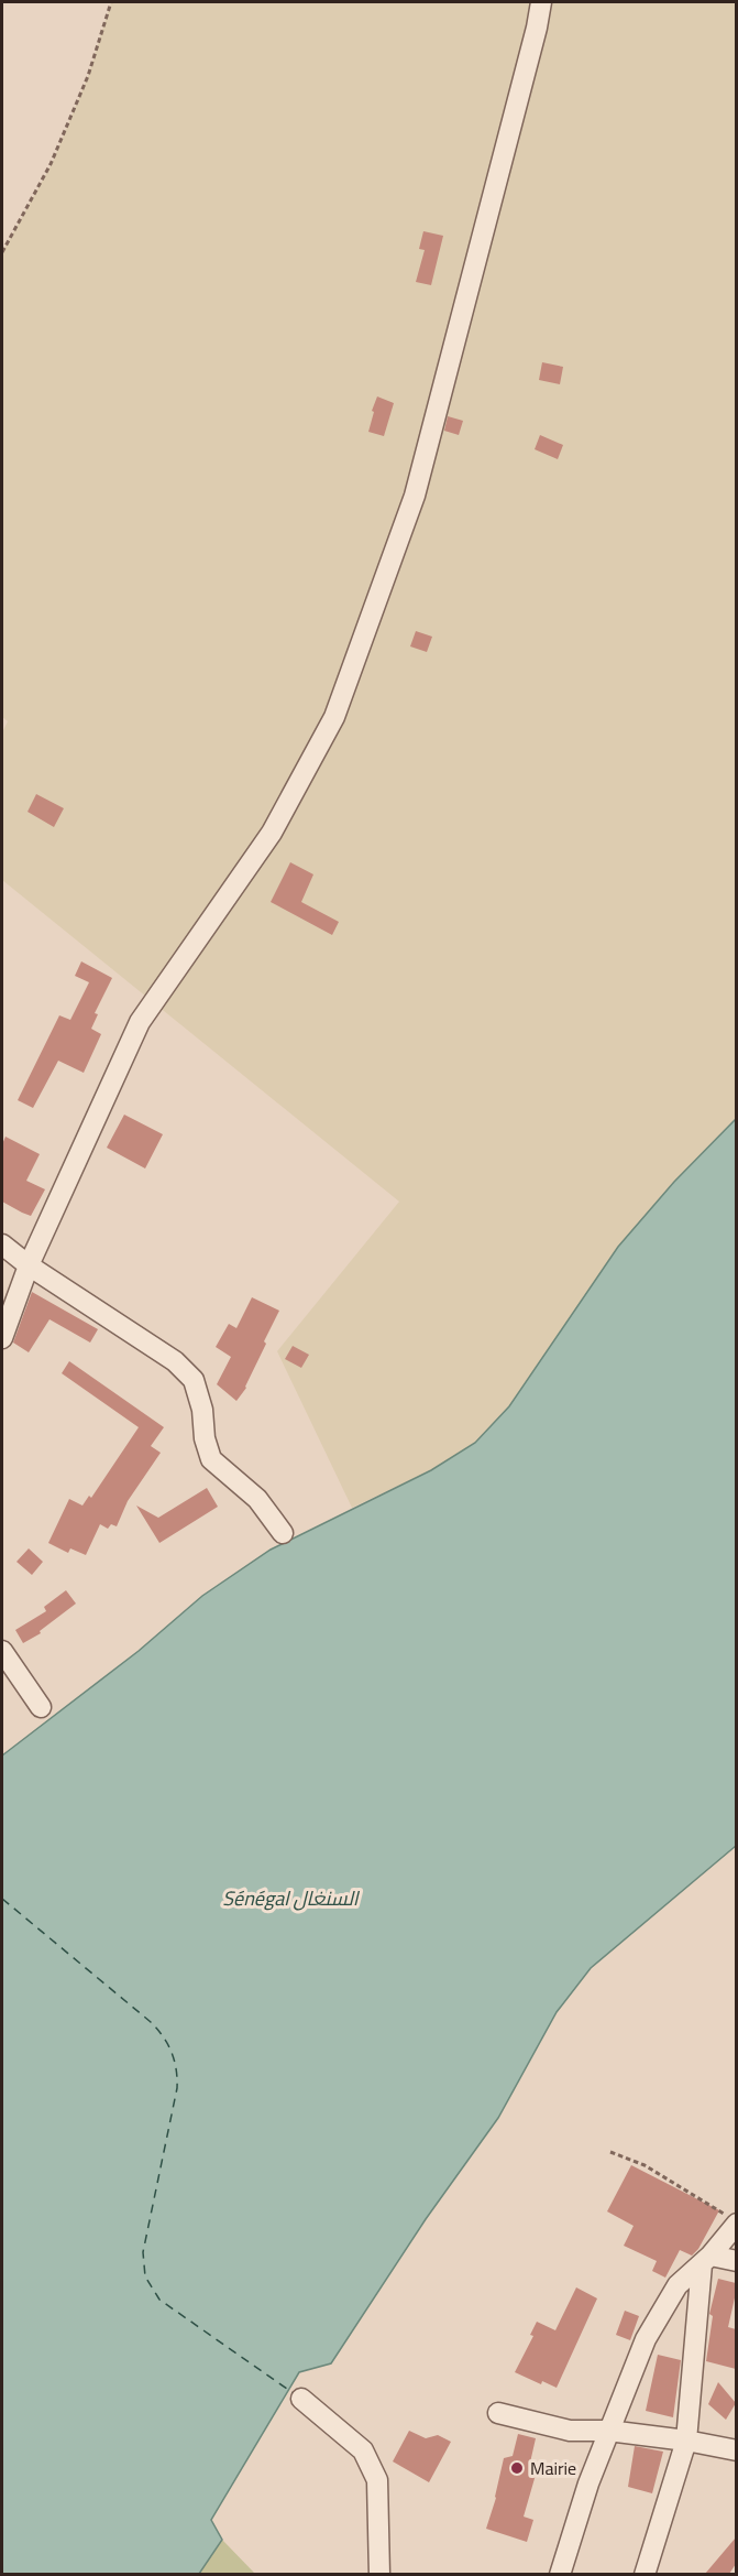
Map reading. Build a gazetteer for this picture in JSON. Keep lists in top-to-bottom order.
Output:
{
  "water": ["Sénégal السنغال"],
  "places": ["Mairie"]
}
